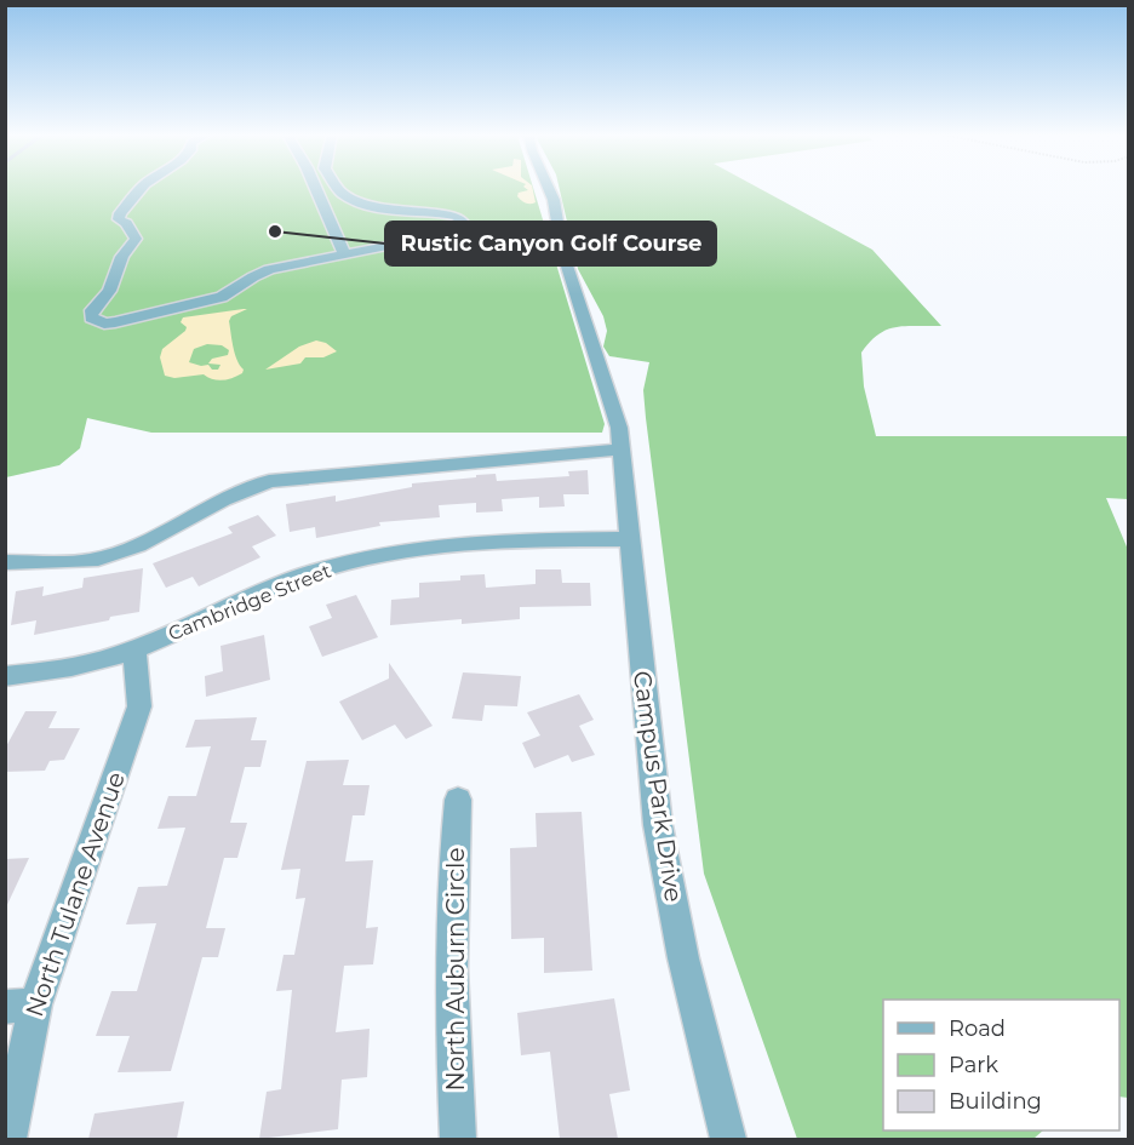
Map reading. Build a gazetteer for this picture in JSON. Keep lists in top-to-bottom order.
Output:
{
  "streets": {
    "street": [
      "Cambridge Street",
      "Campus Park Drive",
      "North Tulane Avenue",
      "North Auburn Circle"
    ]
  },
  "crossings": [
    ["Cambridge Street", "Campus Park Drive"],
    ["Cambridge Street", "North Tulane Avenue"]
  ],
  "places": ["Rustic Canyon Golf Course"],
  "legend": ["Road", "Park", "Building"]
}
